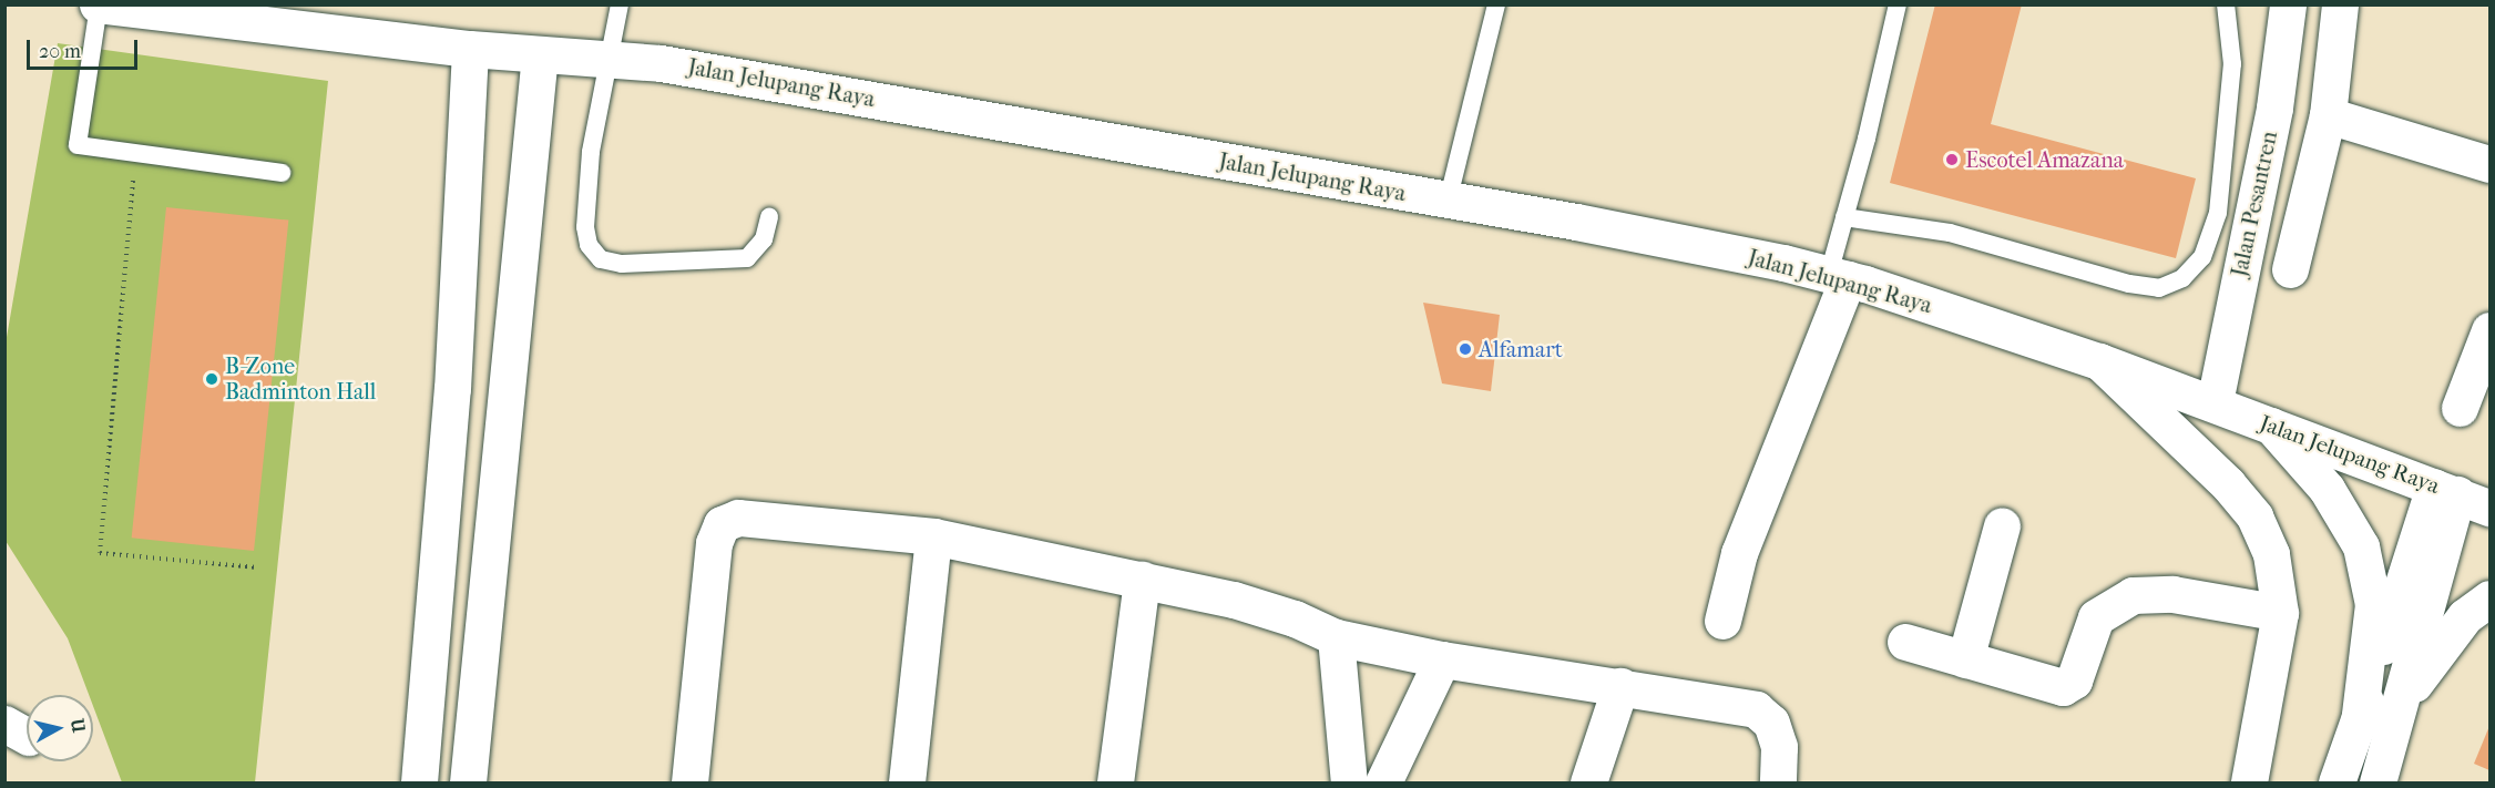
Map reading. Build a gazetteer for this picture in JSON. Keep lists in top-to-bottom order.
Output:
{
  "streets": {
    "main road": ["Jalan Jelupang Raya", "Jalan Pesantren"]
  },
  "crossings": [
    ["Jalan Jelupang Raya", "Jalan Pesantren"]
  ],
  "places": ["Escotel Amazana", "Alfamart", "B-Zone Badminton Hall"],
  "scale_bar": "20 m",
  "north": "right"
}
